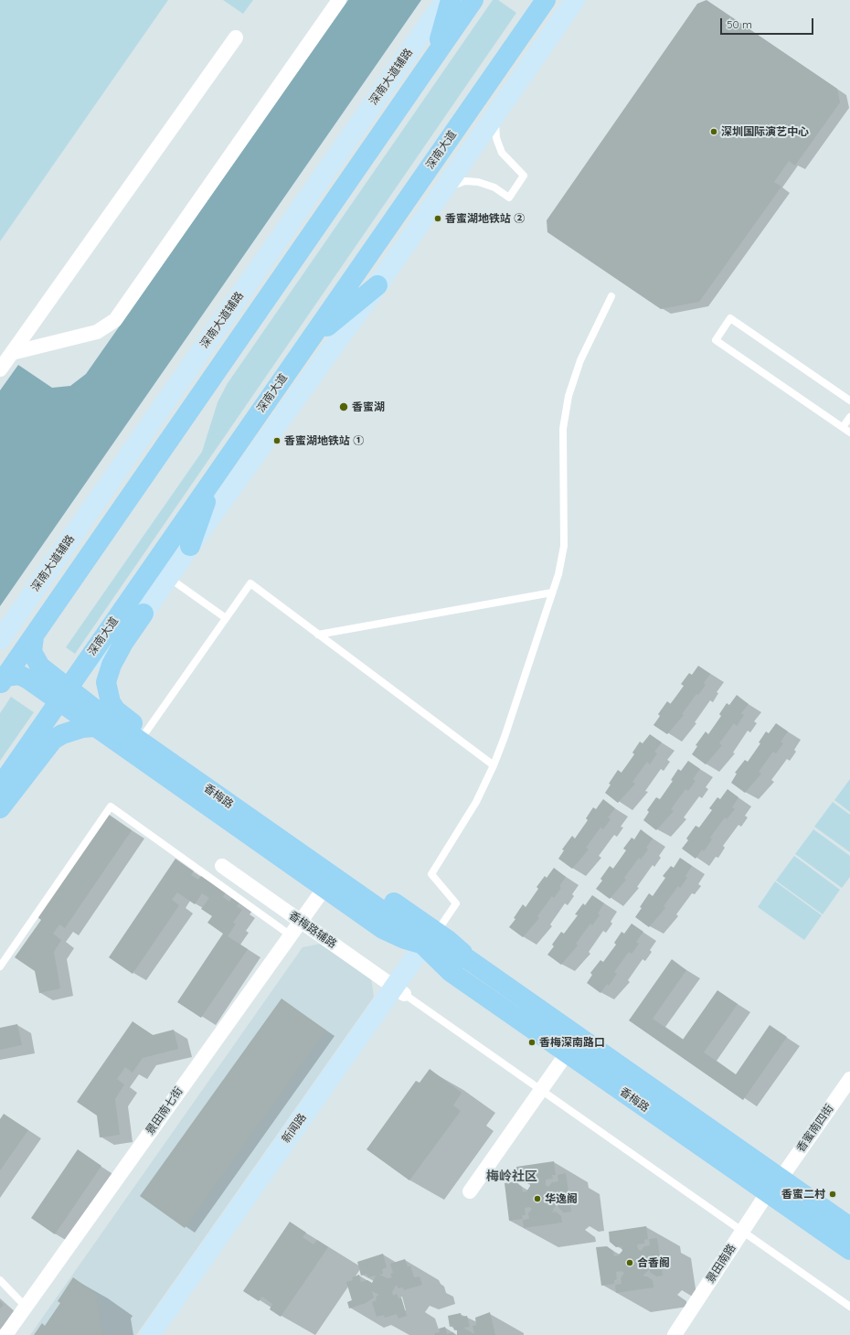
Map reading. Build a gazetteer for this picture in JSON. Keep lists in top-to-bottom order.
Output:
{
  "streets": {
    "main road": [
      "深南大道辅路",
      "深南大道",
      "香梅路",
      "新闻路"
    ],
    "street": [
      "香梅路辅路",
      "景田南七街",
      "香蜜南四街",
      "景田南路"
    ]
  },
  "crossings": [
    ["深南大道", "香梅路"],
    ["香梅路", "景田南七街"],
    ["香梅路", "新闻路"],
    ["香梅路", "香蜜南四街"],
    ["香梅路", "景田南路"],
    ["香梅路辅路", "景田南七街"],
    ["香梅路辅路", "新闻路"],
    ["香蜜南四街", "景田南路"]
  ],
  "districts": ["梅岭社区"],
  "places": [
    "深圳国际演艺中心",
    "香蜜湖地铁站 ②",
    "香蜜湖",
    "香蜜湖地铁站 ①",
    "香梅深南路口",
    "香蜜二村",
    "华逸阁",
    "合香阁"
  ],
  "scale_bar": "50 m"
}
